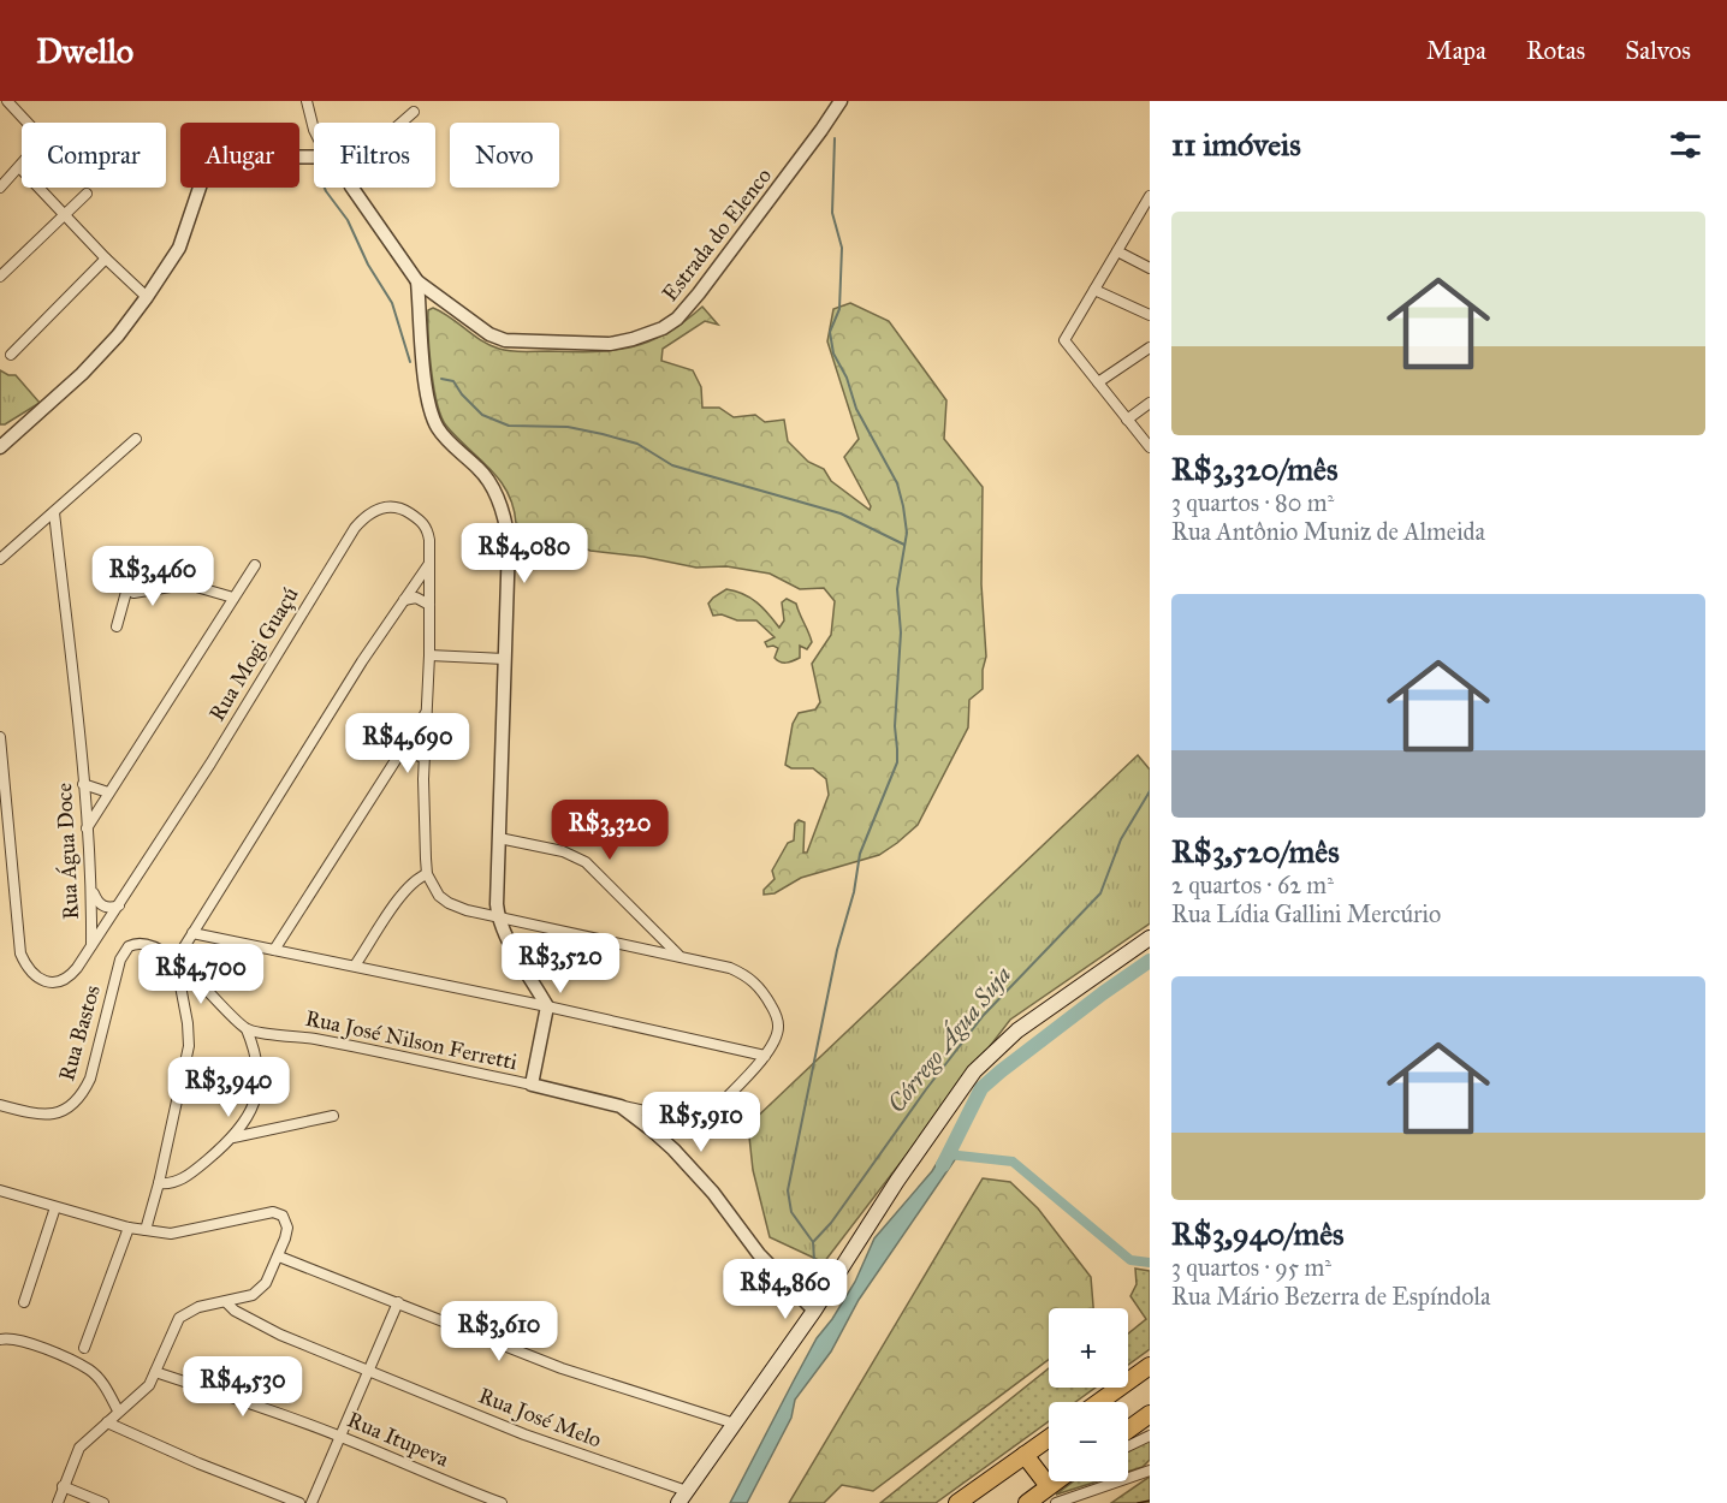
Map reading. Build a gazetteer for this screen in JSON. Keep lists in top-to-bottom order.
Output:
{
  "streets": {
    "street": [
      "Estrada do Elenco",
      "Rua Mogi Guaçú",
      "Rua Água Doce",
      "Rua Bastos",
      "Rua José Nilson Ferretti",
      "Rua José Melo",
      "Rua Itupeva"
    ]
  },
  "crossings": [
    ["Rua Mogi Guaçú", "Rua Água Doce"]
  ],
  "water": ["Córrego Água Suja"],
  "page": {
    "header": "Dwello",
    "nav": ["Mapa", "Rotas", "Salvos"],
    "heading": "11 imóveis",
    "chip": [
      "Comprar",
      "Alugar",
      "Filtros",
      "Novo"
    ],
    "list": [
      {
        "name": "R$3,320/mês",
        "note": "3 quartos · 80 m² · Rua Antônio Muniz de Almeida"
      },
      {
        "name": "R$3,520/mês",
        "note": "2 quartos · 62 m² · Rua Lídia Gallini Mercúrio"
      },
      {
        "name": "R$3,940/mês",
        "note": "3 quartos · 95 m² · Rua Mário Bezerra de Espíndola"
      }
    ],
    "price": [
      "R$4,080",
      "R$3,460",
      "R$4,690",
      "R$3,320",
      "R$3,520",
      "R$4,700",
      "R$3,940",
      "R$5,910",
      "R$4,860",
      "R$3,610",
      "R$4,530"
    ],
    "map_buttons": ["+", "−"]
  }
}
